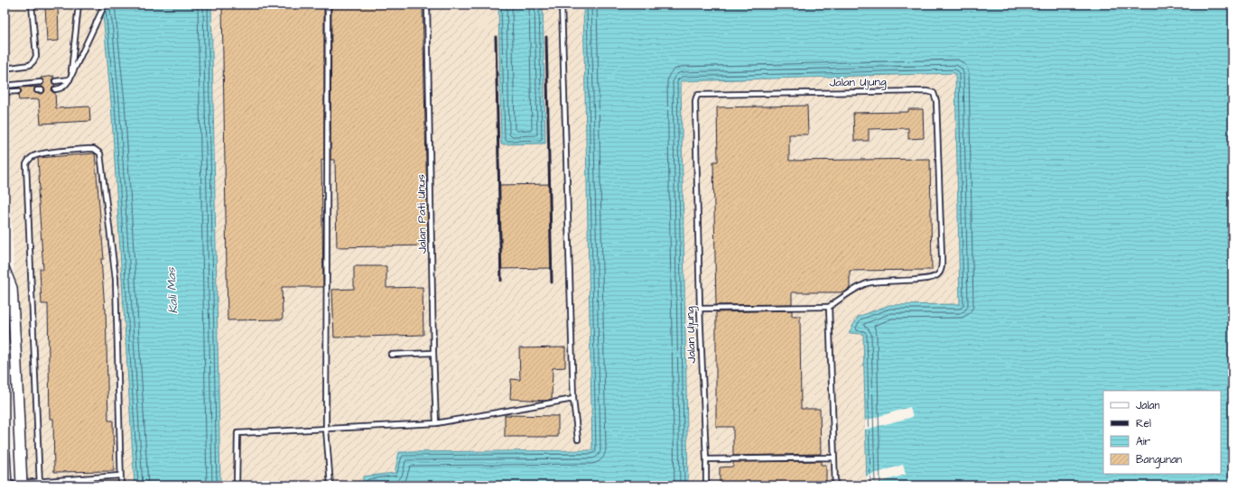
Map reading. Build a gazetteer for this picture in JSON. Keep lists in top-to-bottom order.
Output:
{
  "streets": {
    "lane": ["Jalan Ujung", "Jalan Pati Unus"]
  },
  "water": ["Kali Mas"],
  "legend": [
    "Jalan",
    "Rel",
    "Air",
    "Bangunan"
  ]
}
